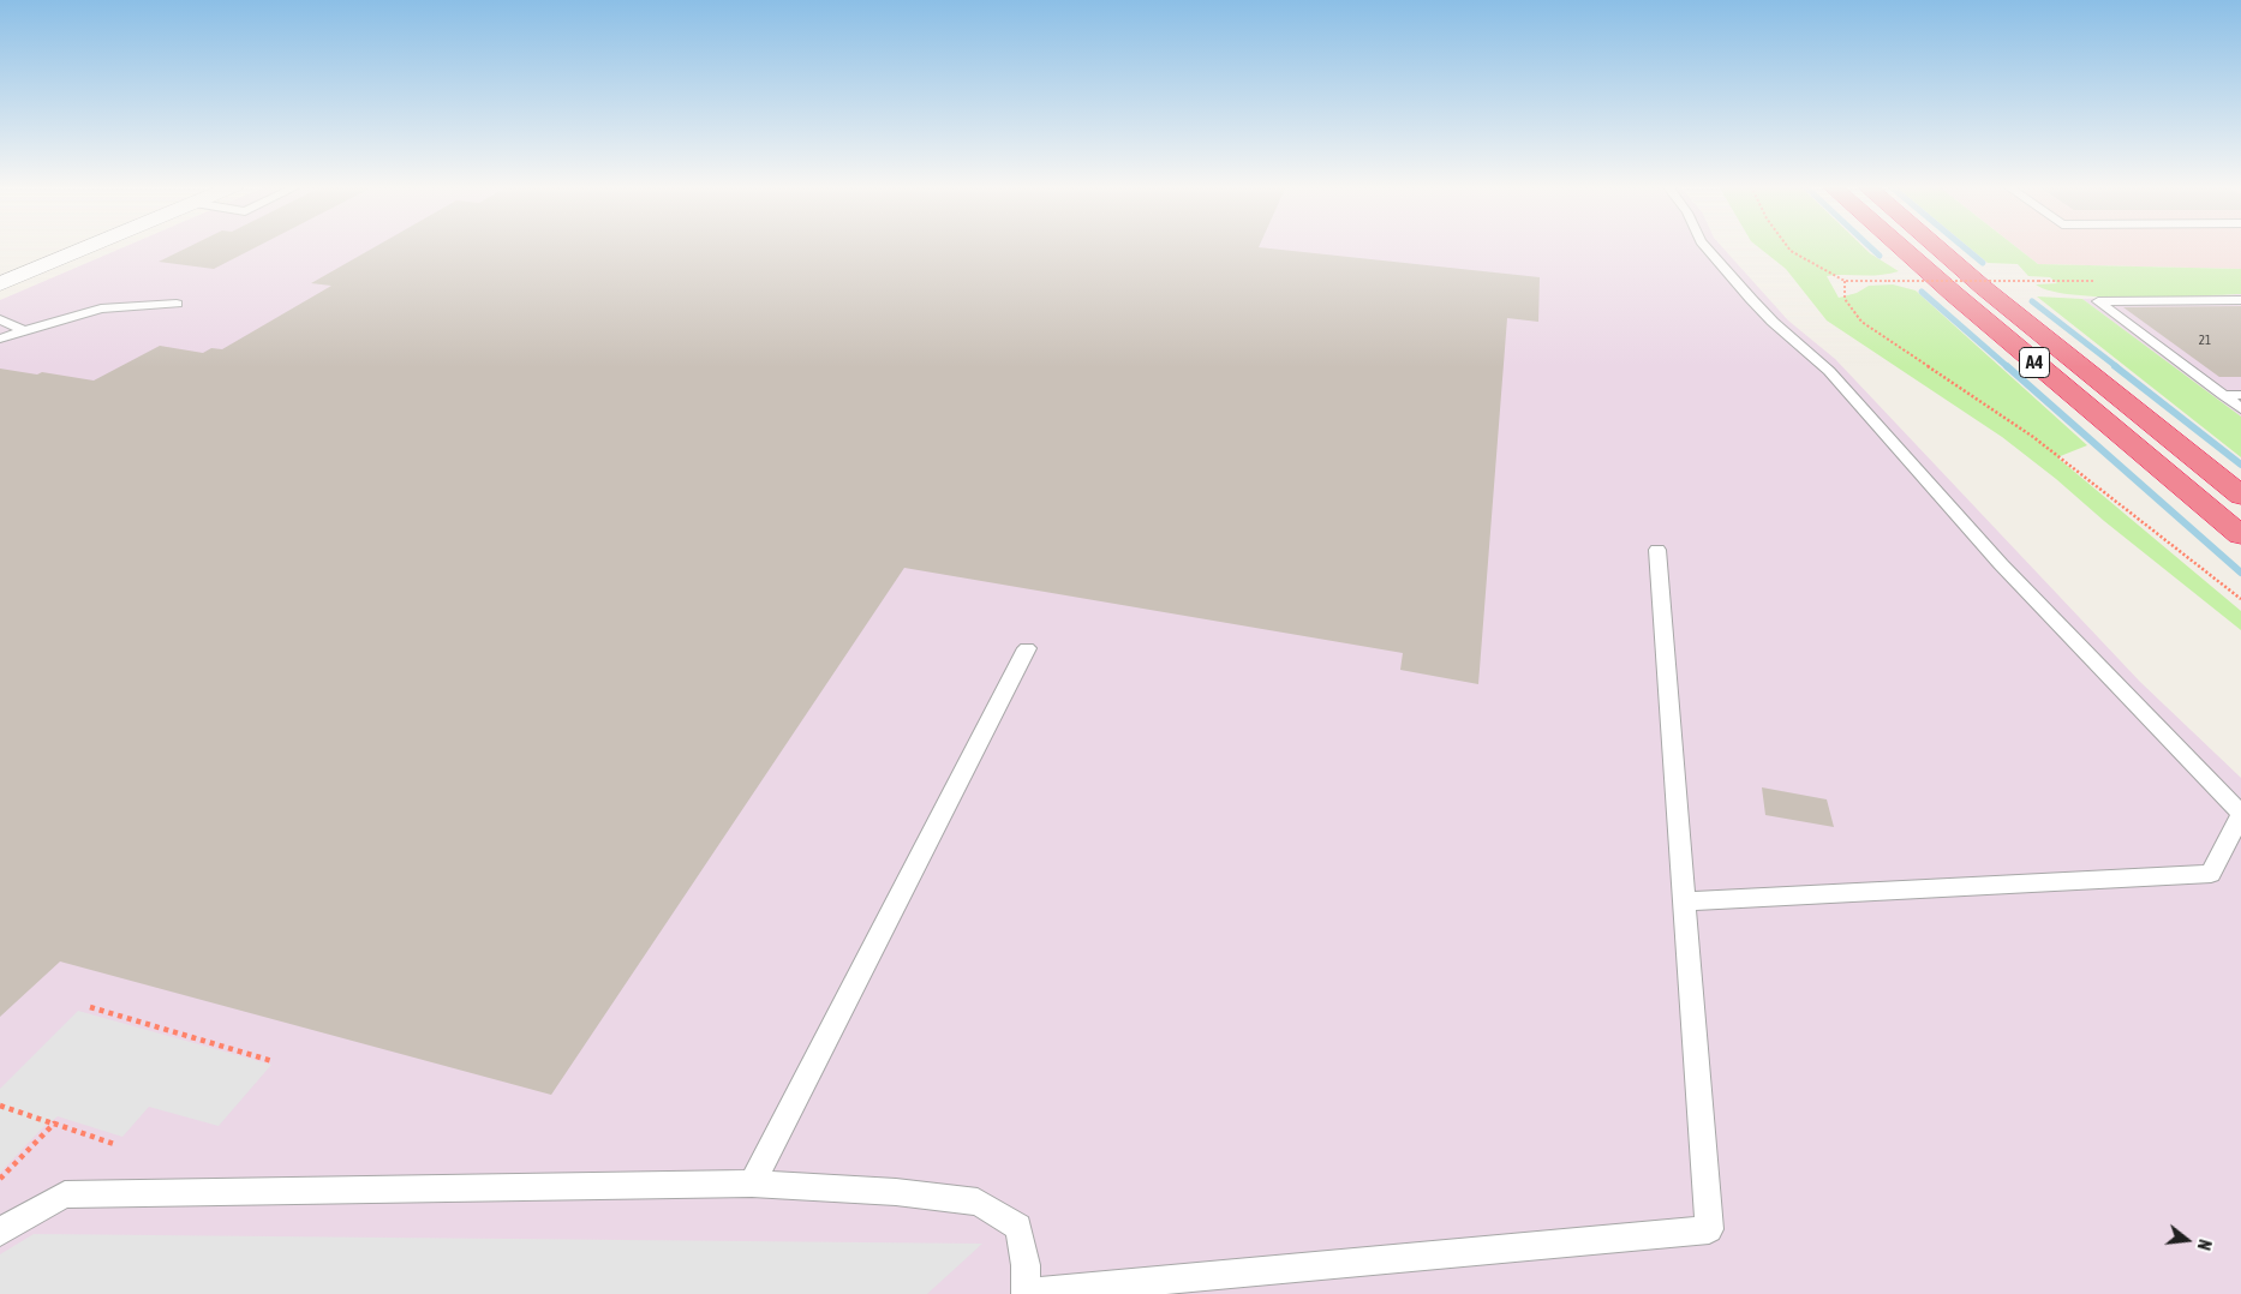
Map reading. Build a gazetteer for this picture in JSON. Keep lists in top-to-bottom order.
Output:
{
  "streets": {
    "highway": ["A4"]
  },
  "house_numbers": ["21"],
  "north": "right"
}
